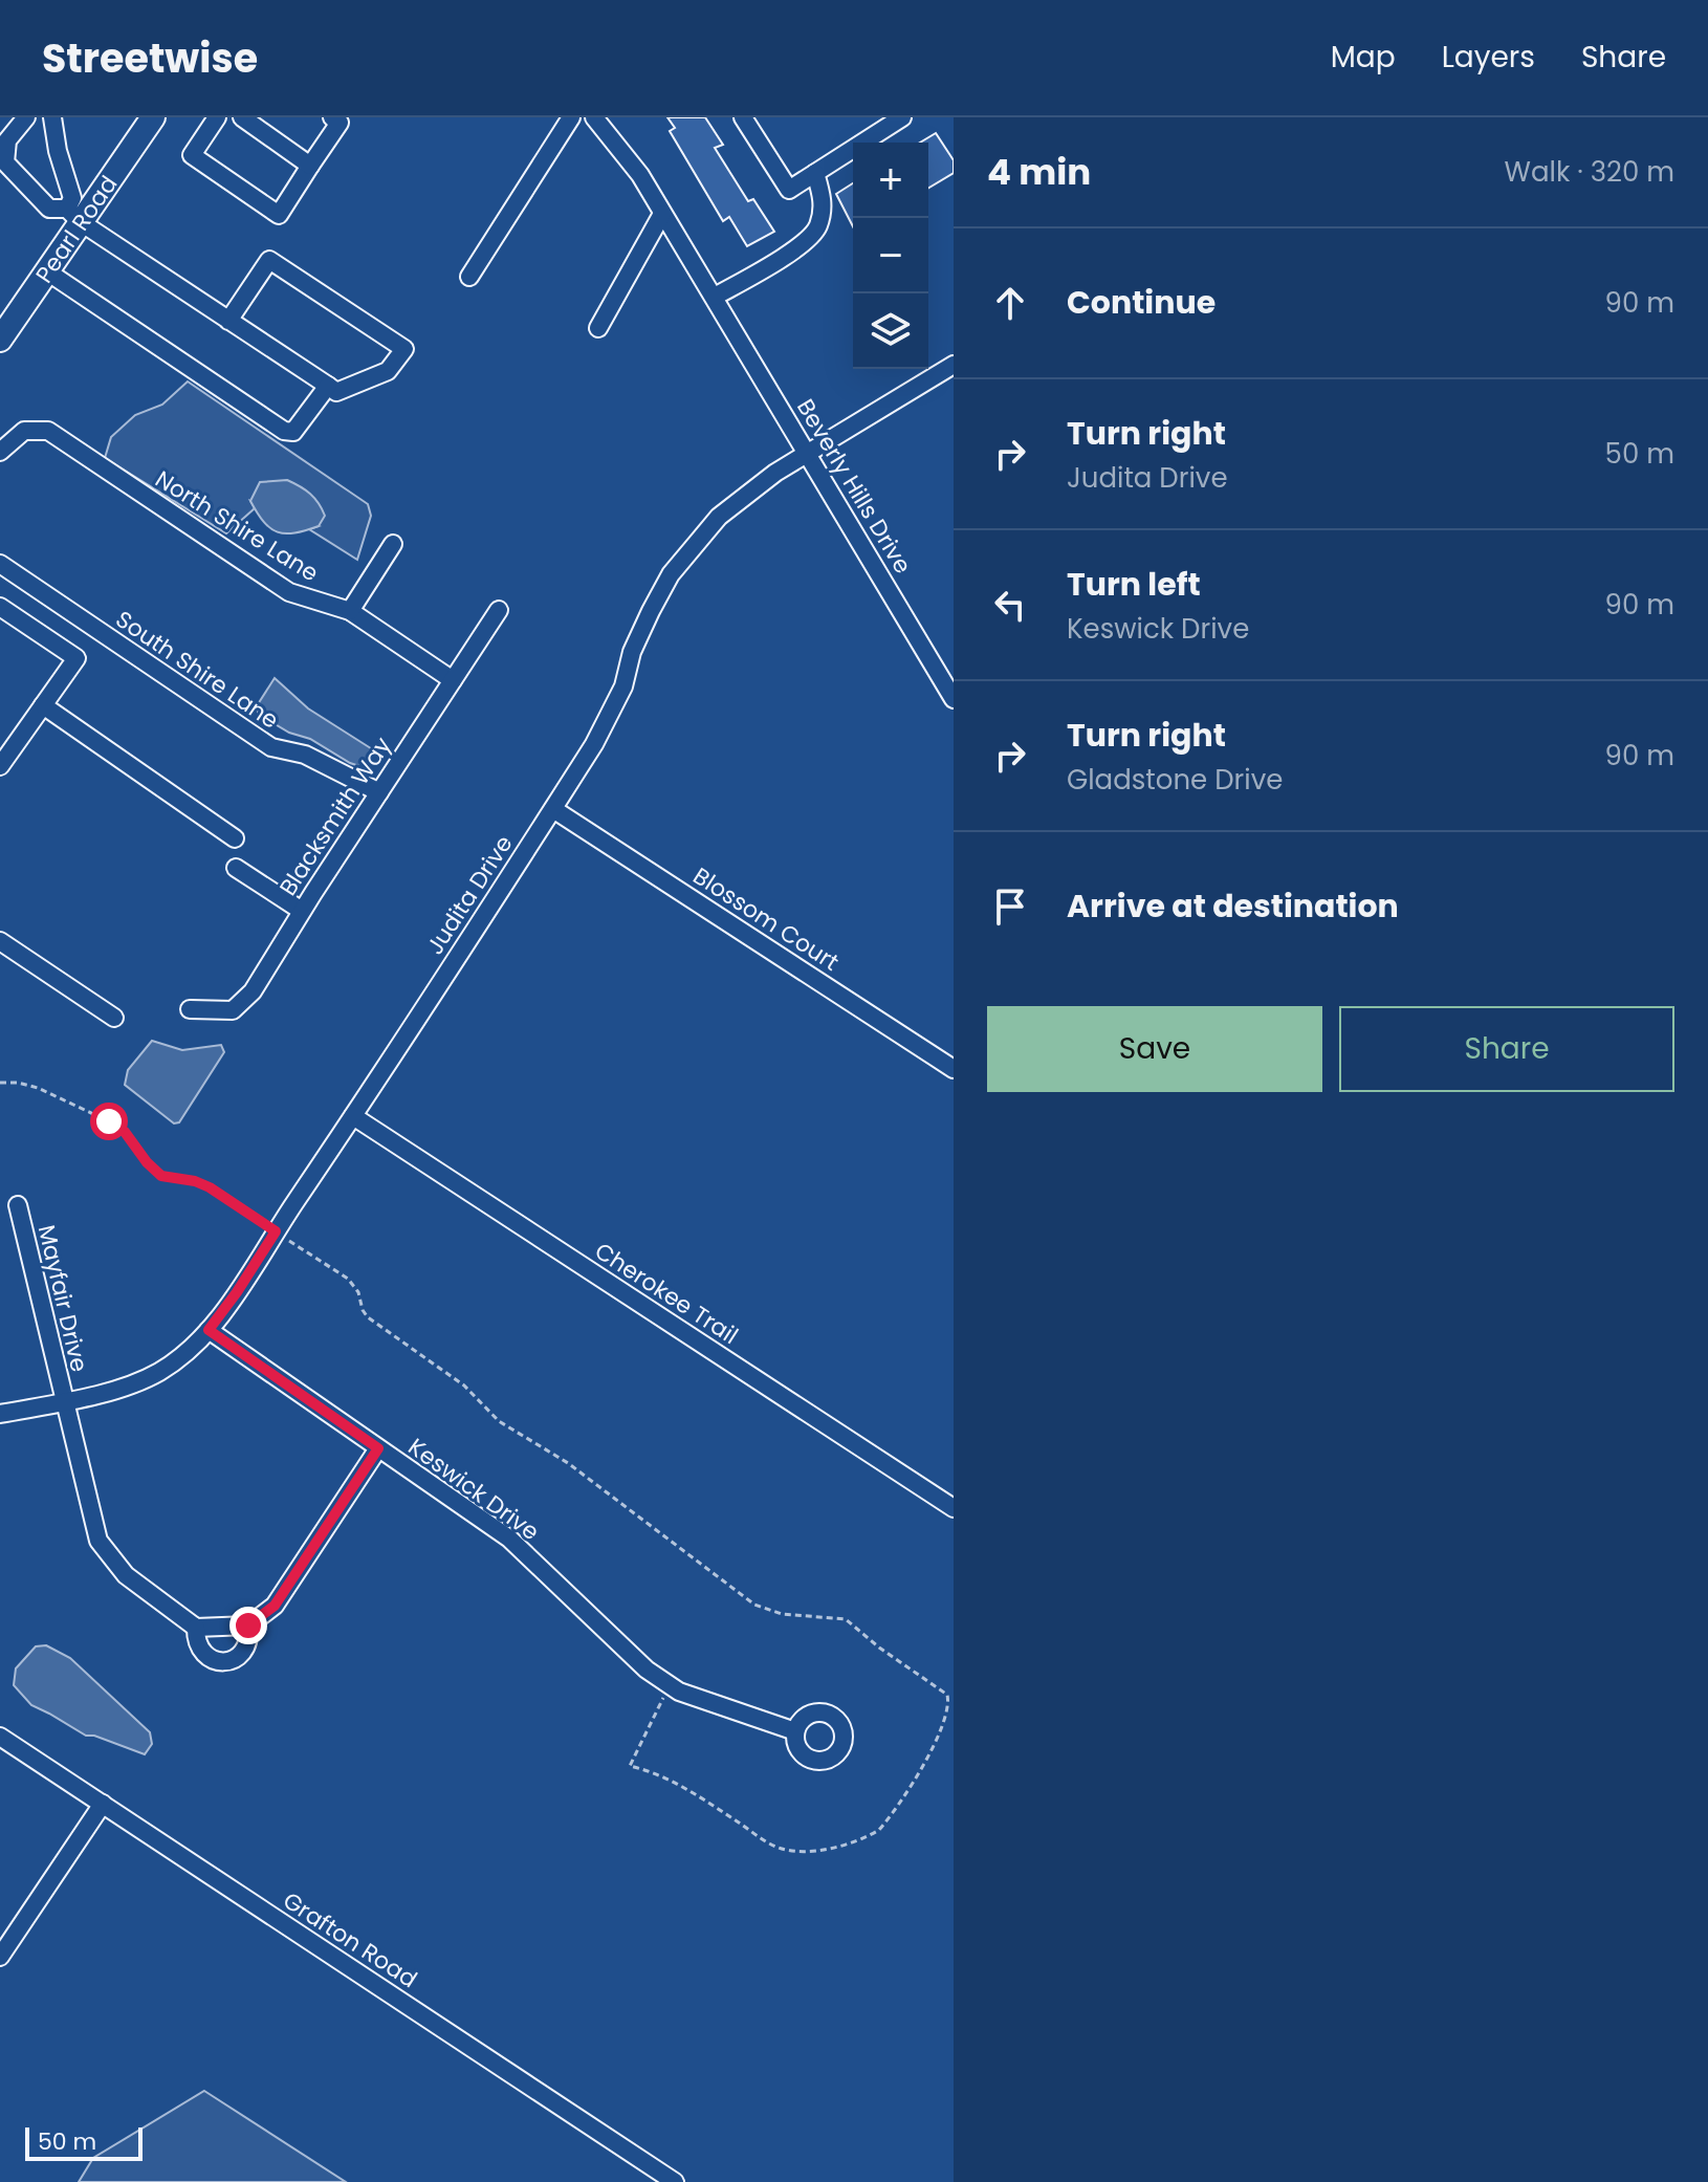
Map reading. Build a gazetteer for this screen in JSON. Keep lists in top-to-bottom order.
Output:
{
  "streets": {
    "main road": ["Pearl Road"],
    "street": [
      "Beverly Hills Drive",
      "North Shire Lane",
      "South Shire Lane",
      "Blacksmith Way",
      "Judita Drive",
      "Blossom Court",
      "Cherokee Trail",
      "Mayfair Drive",
      "Keswick Drive",
      "Grafton Road"
    ]
  },
  "crossings": [
    ["Beverly Hills Drive", "Judita Drive"],
    ["North Shire Lane", "Blacksmith Way"],
    ["South Shire Lane", "Blacksmith Way"],
    ["Judita Drive", "Blossom Court"],
    ["Judita Drive", "Cherokee Trail"],
    ["Judita Drive", "Mayfair Drive"],
    ["Judita Drive", "Keswick Drive"]
  ],
  "scale_bar": "50 m",
  "page": {
    "header": "Streetwise",
    "nav": ["Map", "Layers", "Share"],
    "heading": ["4 min", "Walk · 320 m"],
    "map_buttons": ["+", "−"],
    "list": [
      ["Continue", "90 m"],
      ["Turn right", "Judita Drive", "50 m"],
      ["Turn left", "Keswick Drive", "90 m"],
      ["Turn right", "Gladstone Drive", "90 m"],
      "Arrive at destination"
    ],
    "buttons": ["Save", "Share"],
    "scale": "50 m"
  }
}
